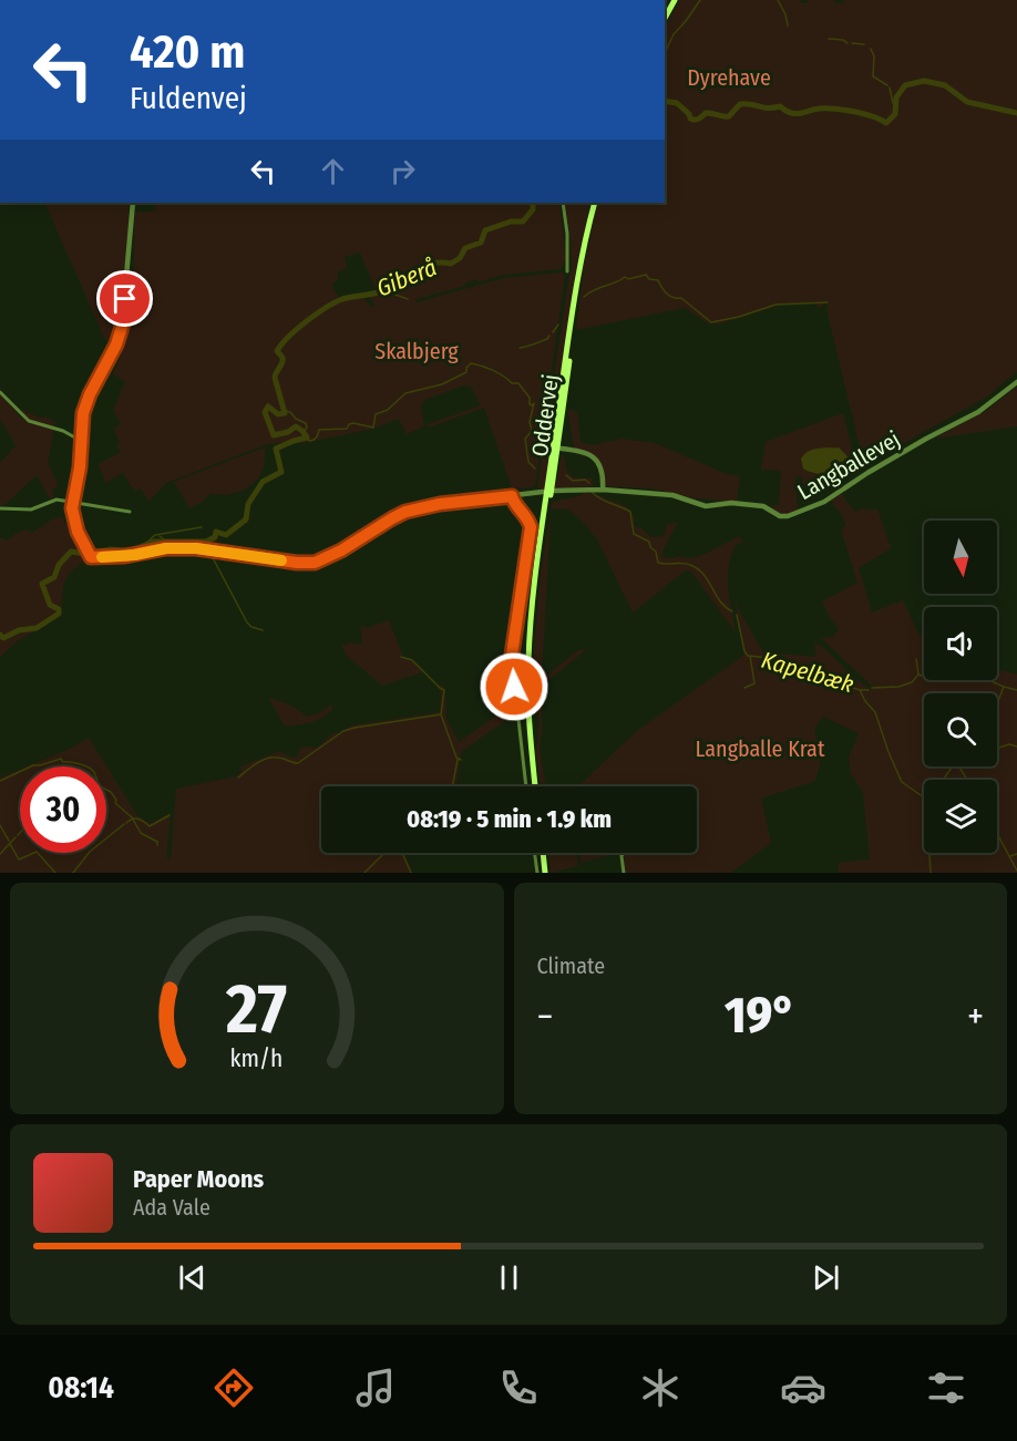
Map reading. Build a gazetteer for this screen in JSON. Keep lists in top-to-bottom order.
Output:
{
  "streets": {
    "main road": ["Oddervej"],
    "street": ["Langballevej"]
  },
  "water": ["Giberå", "Kapelbæk"],
  "parks": ["Dyrehave", "Skalbjerg", "Langballe Krat"],
  "north": "bottom",
  "page": {
    "turn": ["420 m", "Fuldenvej"],
    "limit": "30",
    "trip": "08:19 · 5 min · 1.9 km",
    "tile": "Climate",
    "heat": ["−", "19°", "+"],
    "song": ["Paper Moons", "Ada Vale"],
    "tabs": "08:14",
    "gauge": ["27", "km/h"]
  }
}
